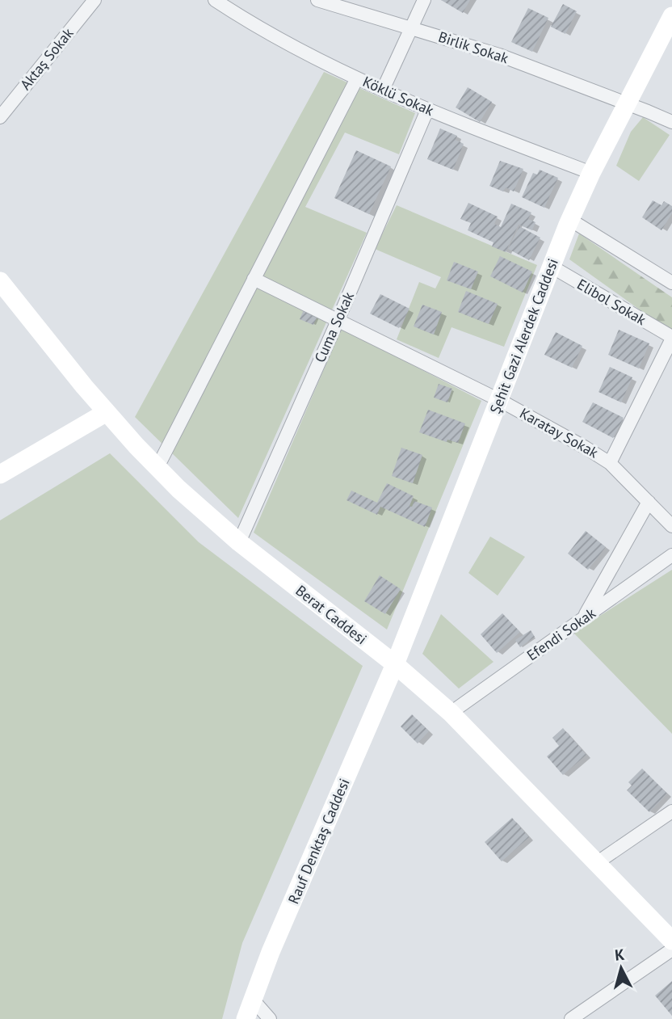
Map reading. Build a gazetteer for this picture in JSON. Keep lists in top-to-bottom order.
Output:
{
  "streets": {
    "street": [
      "Birlik Sokak",
      "Aktaş Sokak",
      "Köklü Sokak",
      "Elibol Sokak",
      "Cuma Sokak",
      "Şehit Gazi Alerdek Caddesi",
      "Karatay Sokak",
      "Berat Caddesi",
      "Efendi Sokak",
      "Rauf Denktaş Caddesi"
    ]
  },
  "crossings": [
    ["Birlik Sokak", "Şehit Gazi Alerdek Caddesi"],
    ["Köklü Sokak", "Cuma Sokak"],
    ["Köklü Sokak", "Şehit Gazi Alerdek Caddesi"],
    ["Elibol Sokak", "Şehit Gazi Alerdek Caddesi"],
    ["Cuma Sokak", "Karatay Sokak"],
    ["Cuma Sokak", "Berat Caddesi"],
    ["Şehit Gazi Alerdek Caddesi", "Karatay Sokak"],
    ["Şehit Gazi Alerdek Caddesi", "Berat Caddesi"],
    ["Şehit Gazi Alerdek Caddesi", "Rauf Denktaş Caddesi"],
    ["Berat Caddesi", "Efendi Sokak"],
    ["Berat Caddesi", "Rauf Denktaş Caddesi"]
  ],
  "north": "top"
}
